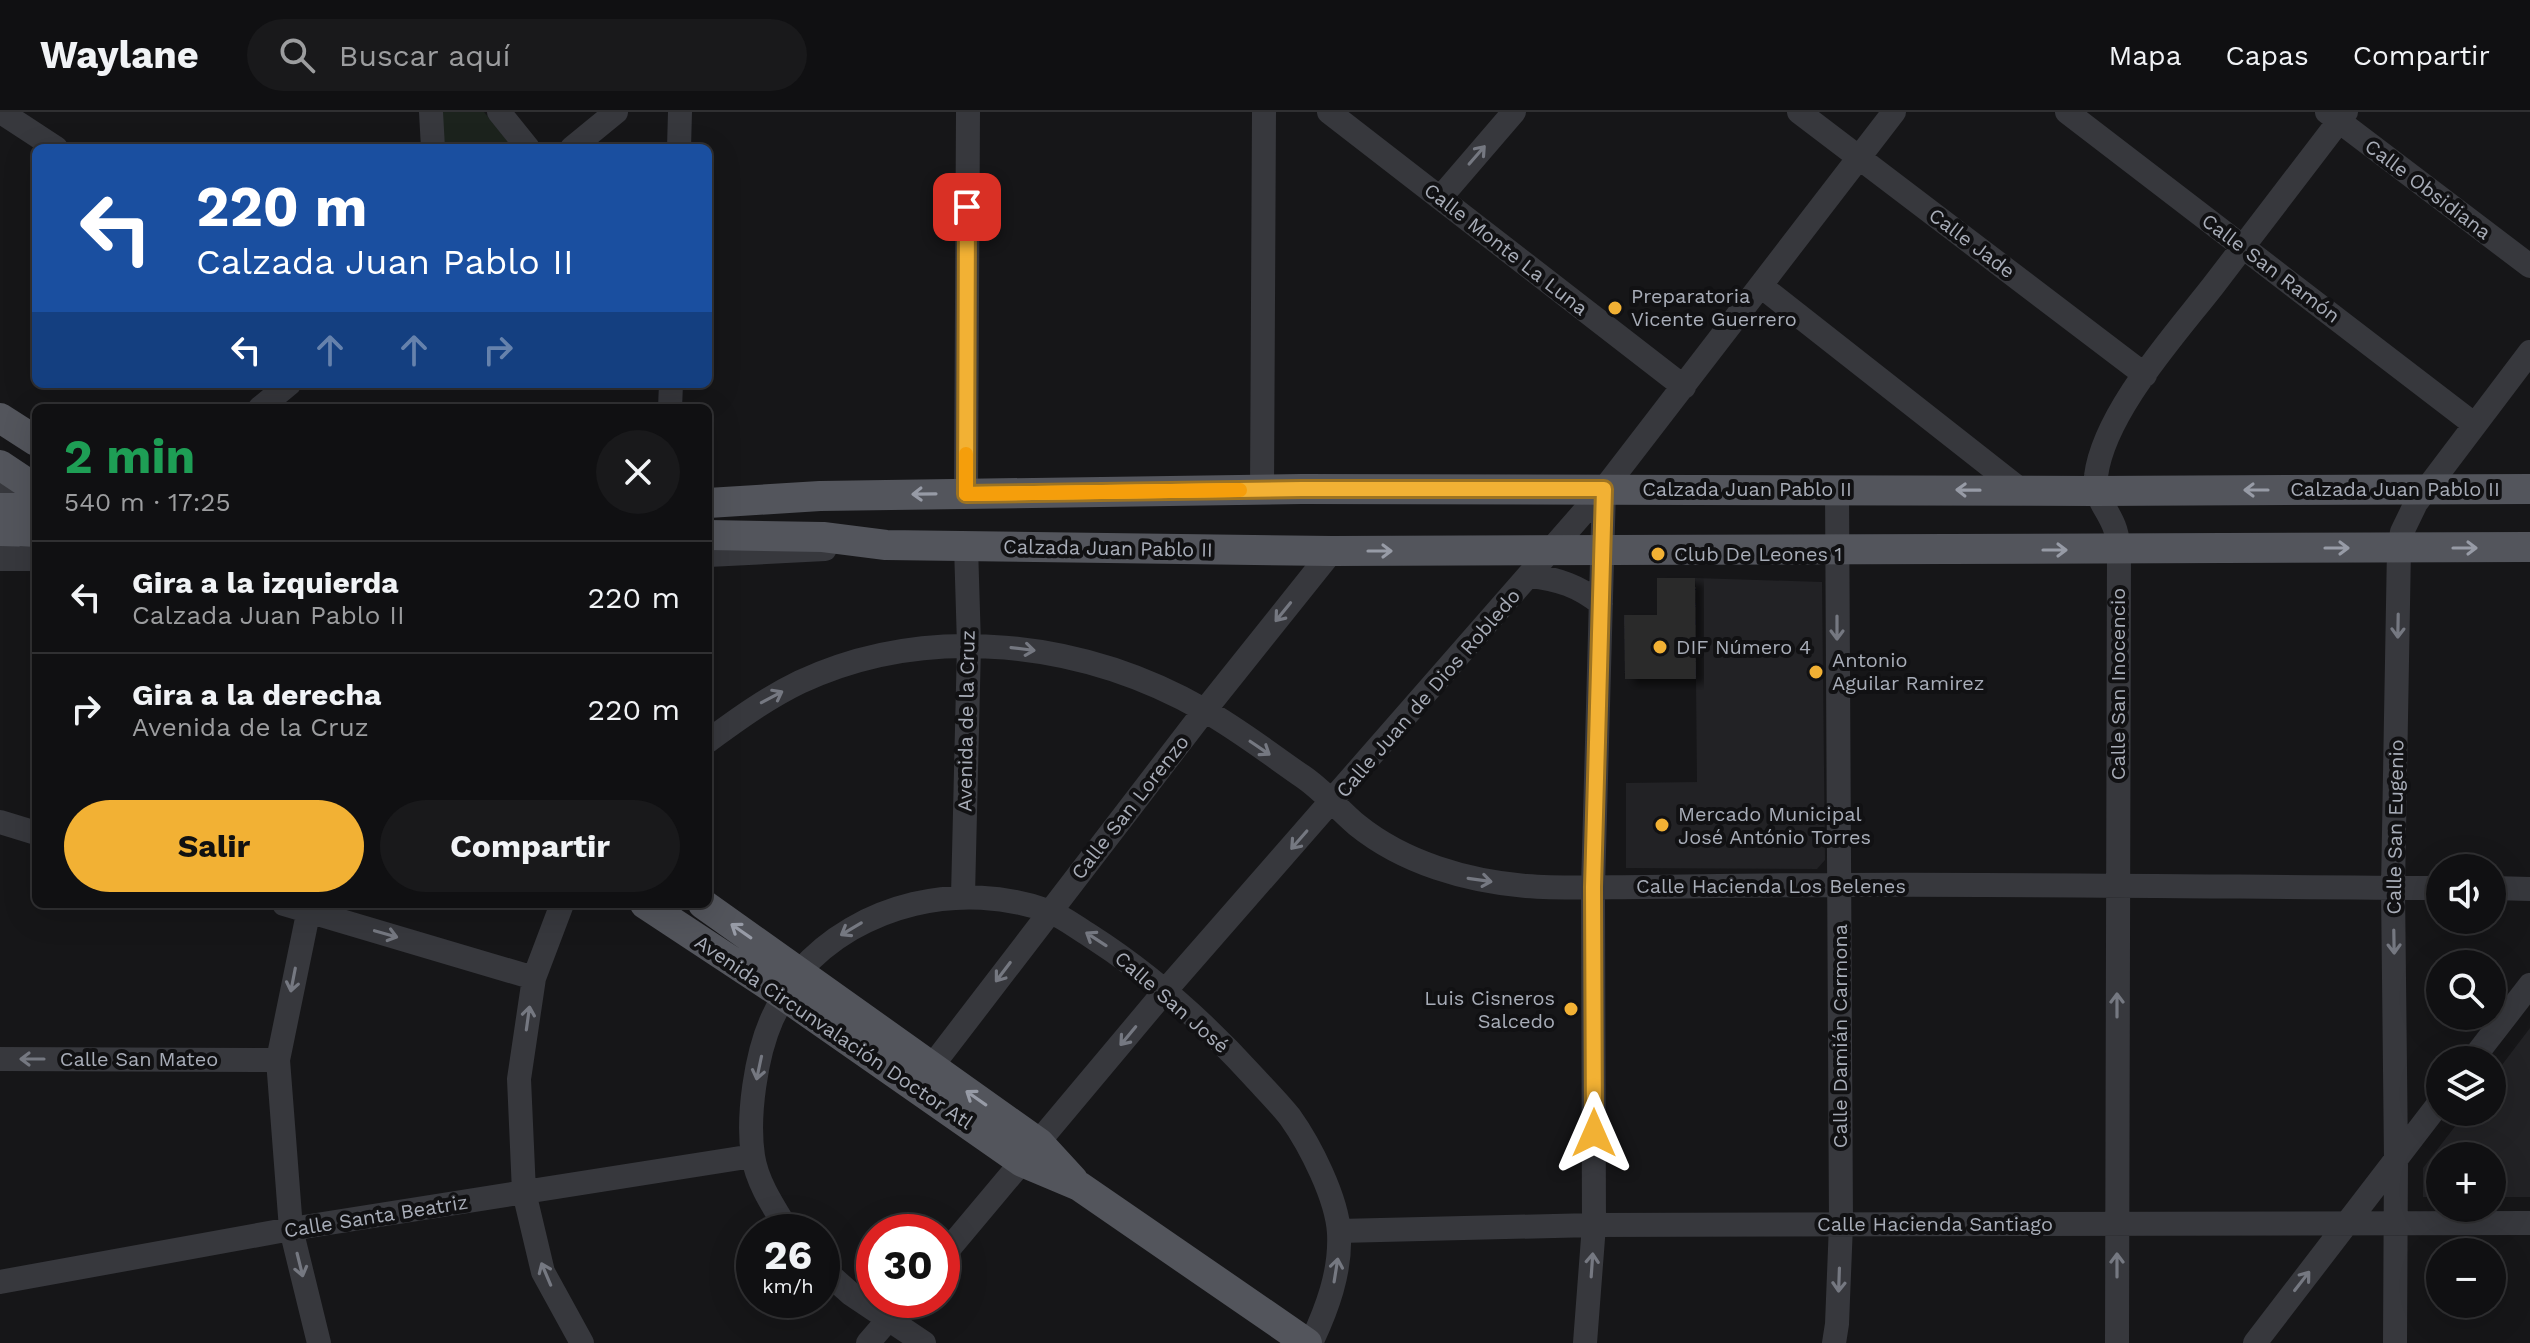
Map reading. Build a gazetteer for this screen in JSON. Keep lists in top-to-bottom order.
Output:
{
  "streets": {
    "main road": ["Calzada Juan Pablo II", "Avenida Circunvalación Doctor Atl"],
    "street": [
      "Calle Obsidiana",
      "Calle Jade",
      "Calle Monte La Luna",
      "Calle San Ramón",
      "Calle San Inocencio",
      "Calle Juan de Dios Robledo",
      "Avenida de la Cruz",
      "Calle San Lorenzo",
      "Calle San Eugenio",
      "Calle Hacienda Los Belenes",
      "Calle San José",
      "Calle Damián Carmona",
      "Calle San Mateo",
      "Calle Santa Beatriz",
      "Calle Hacienda Santiago"
    ]
  },
  "crossings": [
    ["Calle Jade", "Calle Juan de Dios Robledo"],
    ["Calle Monte La Luna", "Calle Juan de Dios Robledo"],
    ["Calle San Ramón", "Calle San Eugenio"],
    ["Calzada Juan Pablo II", "Calle San Inocencio"],
    ["Calzada Juan Pablo II", "Calle Juan de Dios Robledo"],
    ["Calzada Juan Pablo II", "Avenida de la Cruz"],
    ["Calzada Juan Pablo II", "Calle San Lorenzo"],
    ["Calzada Juan Pablo II", "Calle San Eugenio"],
    ["Calzada Juan Pablo II", "Calle Damián Carmona"],
    ["Calle San Inocencio", "Calle Hacienda Los Belenes"],
    ["Calle San Inocencio", "Calle Hacienda Santiago"],
    ["Calle Juan de Dios Robledo", "Calle Hacienda Los Belenes"],
    ["Calle Juan de Dios Robledo", "Calle San José"],
    ["Calle Juan de Dios Robledo", "Avenida Circunvalación Doctor Atl"],
    ["Avenida de la Cruz", "Calle Hacienda Los Belenes"],
    ["Avenida de la Cruz", "Calle San José"],
    ["Calle San Lorenzo", "Calle Hacienda Los Belenes"],
    ["Calle San Lorenzo", "Calle San José"],
    ["Calle San Lorenzo", "Avenida Circunvalación Doctor Atl"],
    ["Calle San Eugenio", "Calle Hacienda Los Belenes"],
    ["Calle San Eugenio", "Calle Hacienda Santiago"],
    ["Calle Hacienda Los Belenes", "Calle Damián Carmona"],
    ["Calle San José", "Avenida Circunvalación Doctor Atl"],
    ["Calle San José", "Calle Hacienda Santiago"],
    ["Calle Damián Carmona", "Calle Hacienda Santiago"]
  ],
  "one_way": [
    "Calle San Inocencio",
    "Calle San Lorenzo",
    "Calle San Eugenio",
    "Calle Hacienda Los Belenes",
    "Calle Damián Carmona",
    "Calle San Mateo"
  ],
  "places": [
    "Preparatoria Vicente Guerrero",
    "Club De Leones 1",
    "DIF Número 4",
    "Antonio Aguilar Ramirez",
    "Mercado Municipal José António Torres",
    "Luis Cisneros Salcedo"
  ],
  "page": {
    "header": "Waylane",
    "search": "Buscar aquí",
    "nav": ["Mapa", "Capas", "Compartir"],
    "turn": ["220 m", "Calzada Juan Pablo II"],
    "heading": ["2 min", "540 m · 17:25"],
    "list": [
      {
        "name": "Gira a la izquierda",
        "note": "Calzada Juan Pablo II",
        "value": "220 m"
      },
      {
        "name": "Gira a la derecha",
        "note": "Avenida de la Cruz",
        "value": "220 m"
      }
    ],
    "buttons": ["Salir", "Compartir"],
    "map_buttons": ["+", "−"],
    "speed": "26 km/h",
    "limit": "30"
  }
}
